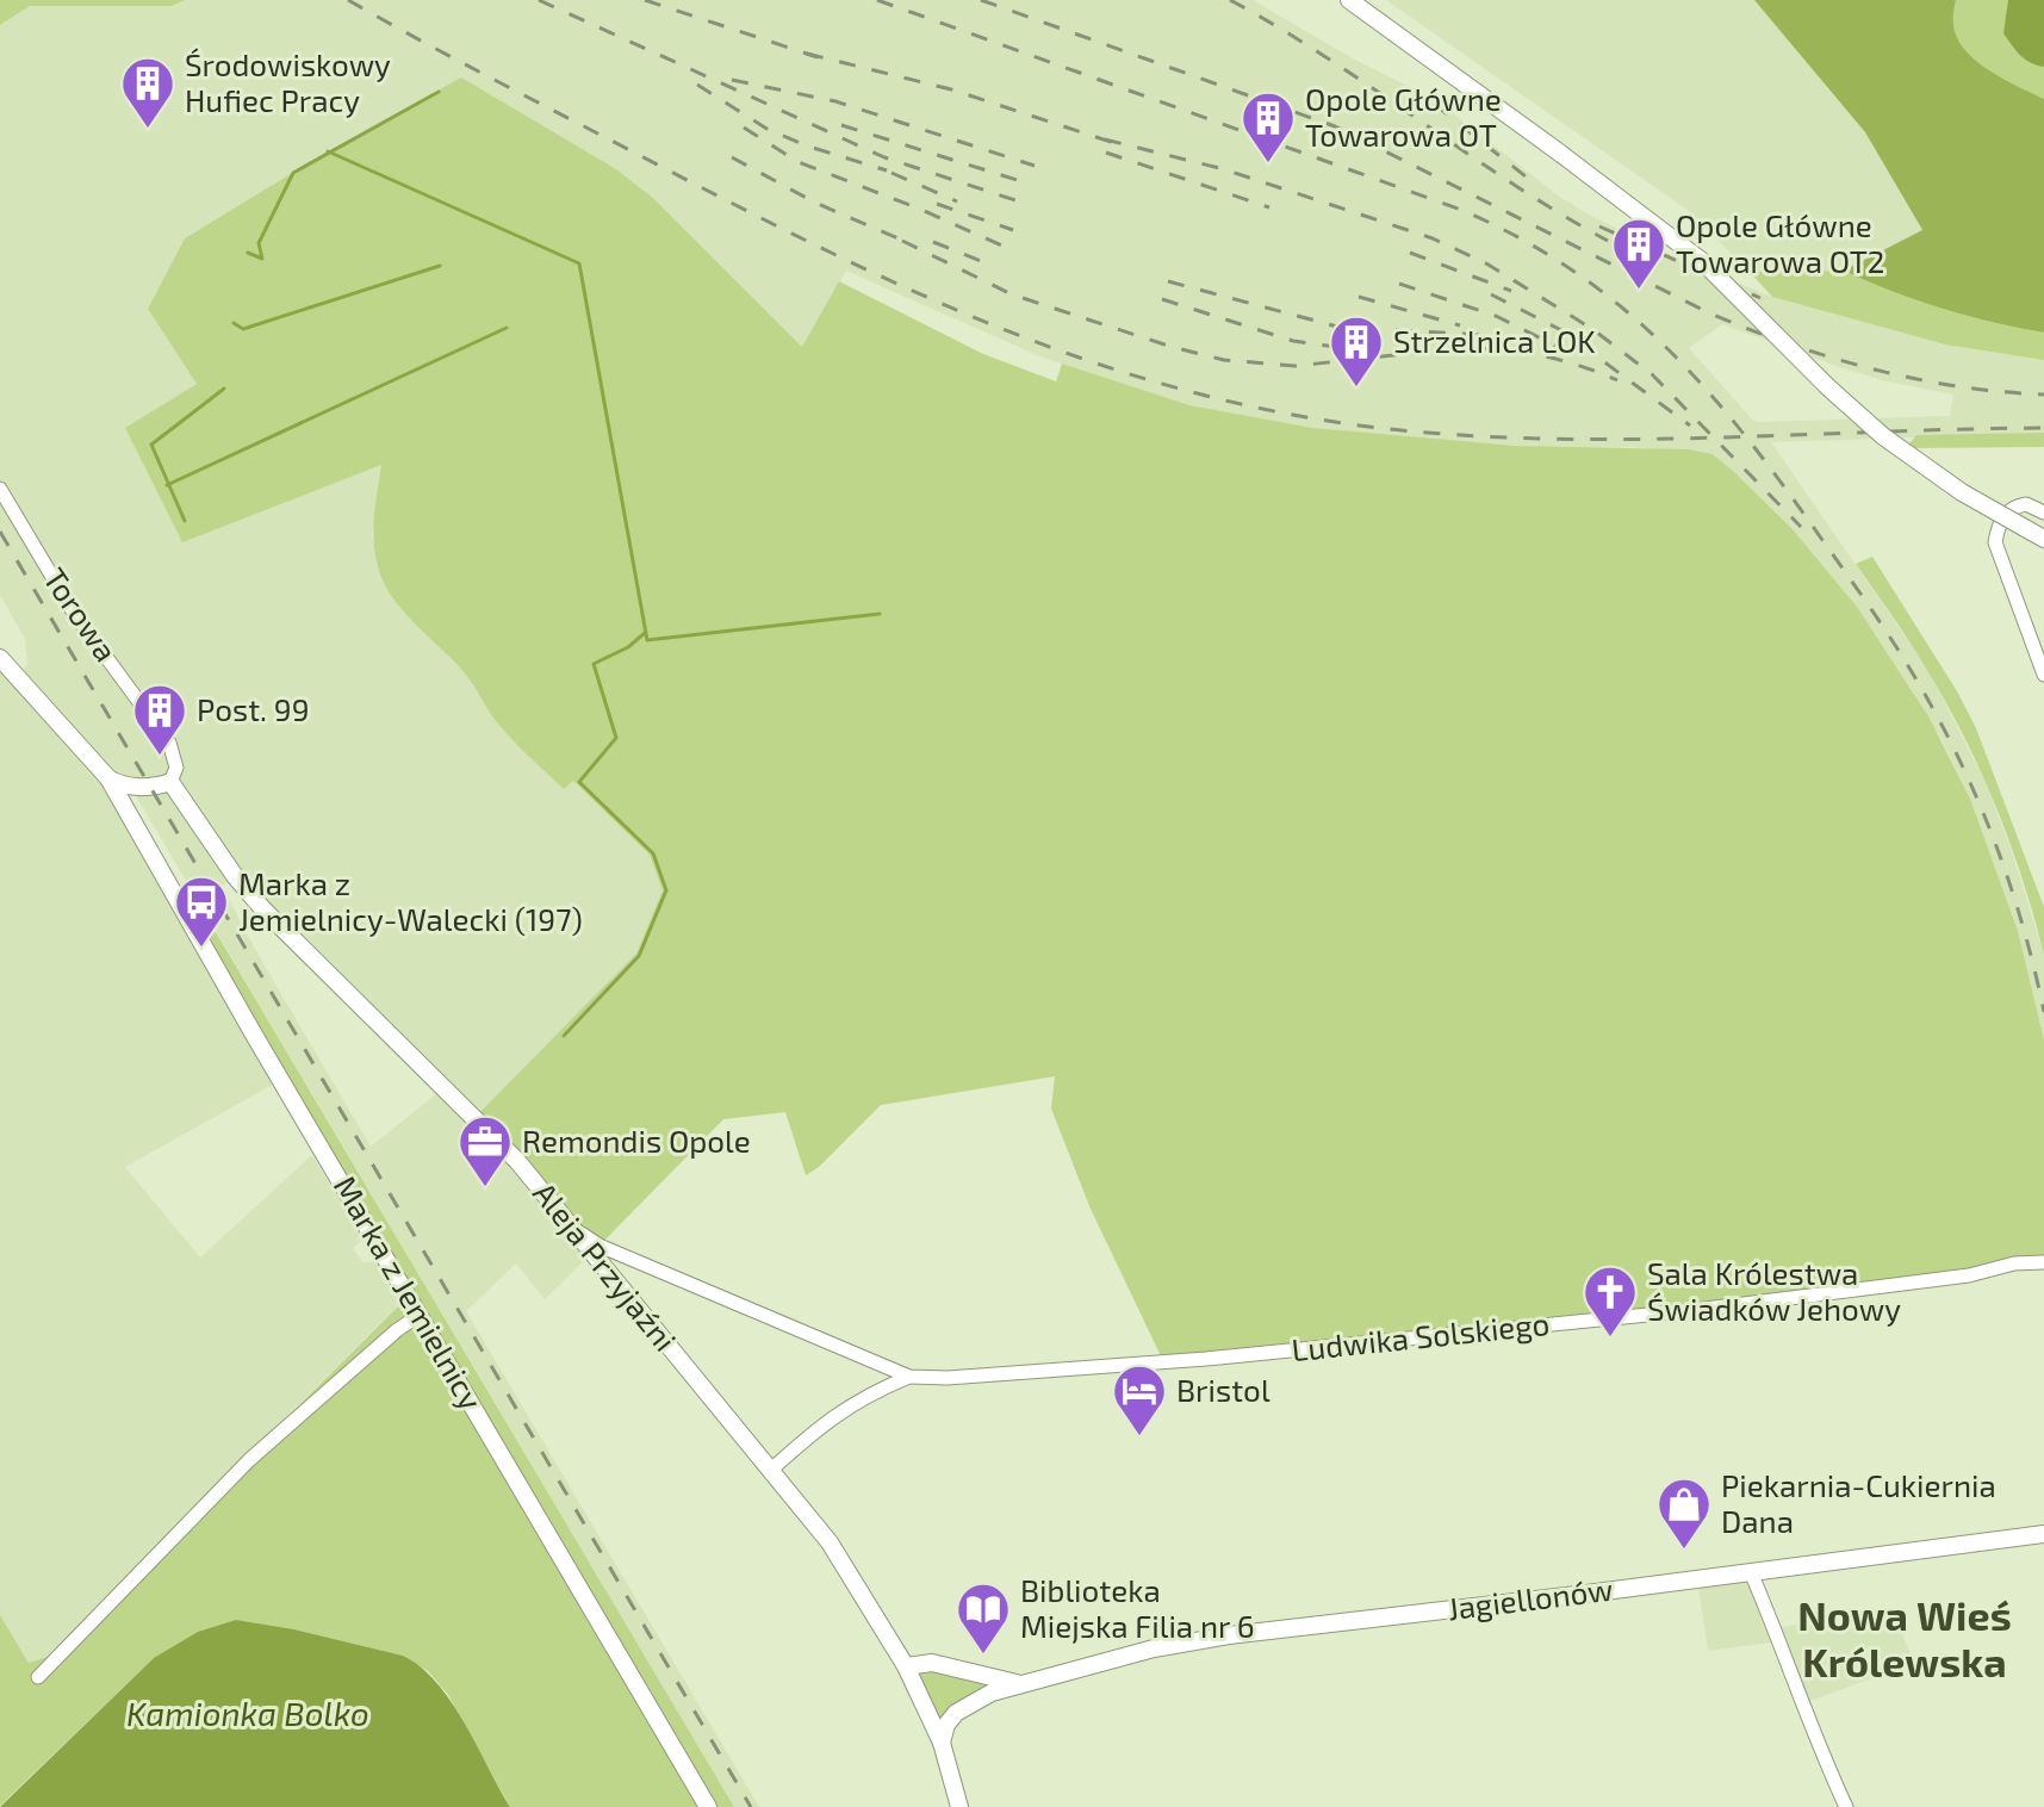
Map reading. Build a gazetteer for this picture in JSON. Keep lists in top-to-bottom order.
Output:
{
  "streets": {
    "street": [
      "Torowa",
      "Aleja Przyjaźni",
      "Marka z Jemielnicy",
      "Ludwika Solskiego",
      "Jagiellonów"
    ]
  },
  "crossings": [
    ["Torowa", "Aleja Przyjaźni"],
    ["Aleja Przyjaźni", "Ludwika Solskiego"],
    ["Aleja Przyjaźni", "Jagiellonów"]
  ],
  "districts": ["Nowa Wieś Królewska"],
  "water": ["Kamionka Bolko"],
  "places": {
    "building": [
      "Środowiskowy Hufiec Pracy",
      "Opole Główne Towarowa OT",
      "Opole Główne Towarowa OT2",
      "Strzelnica LOK",
      "Post. 99"
    ],
    "bus stop": ["Marka z Jemielnicy-Walecki (197)"],
    "office": ["Remondis Opole"],
    "church": ["Sala Królestwa Świadków Jehowy"],
    "hotel": ["Bristol"],
    "shop": ["Piekarnia-Cukiernia Dana"],
    "library": ["Biblioteka Miejska Filia nr 6"]
  }
}
